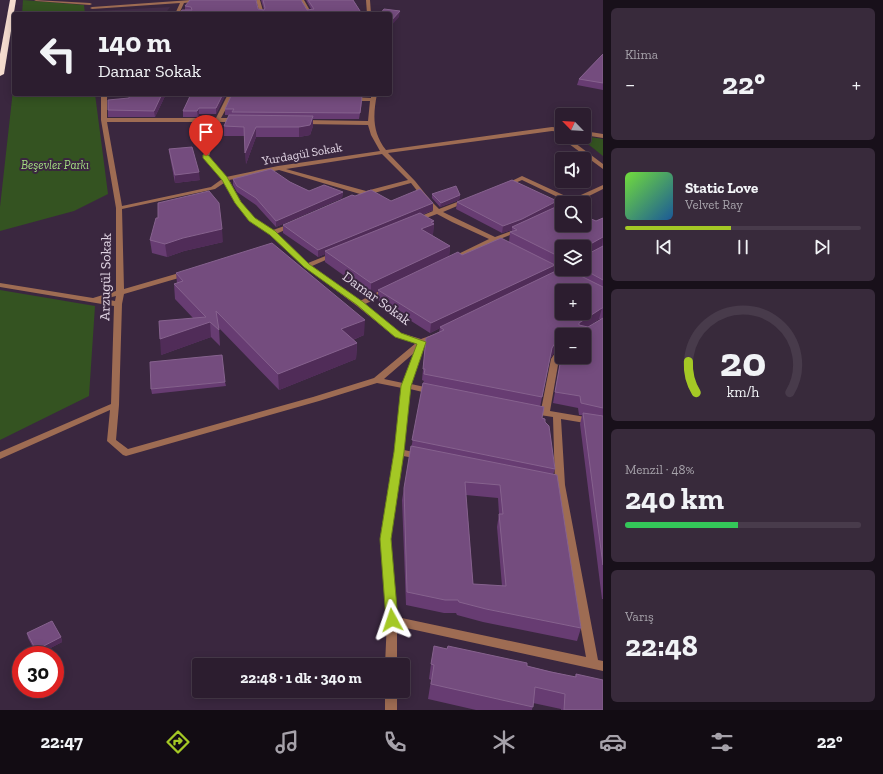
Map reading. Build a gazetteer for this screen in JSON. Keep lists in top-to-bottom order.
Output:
{
  "streets": {
    "street": ["Yurdagül Sokak", "Arzugül Sokak", "Damar Sokak"]
  },
  "crossings": [
    ["Yurdagül Sokak", "Arzugül Sokak"],
    ["Yurdagül Sokak", "Damar Sokak"]
  ],
  "parks": ["Beşevler Parkı"],
  "north": "top left",
  "page": {
    "tile": [
      "Klima",
      ["Menzil · 48%", "240 km"],
      ["Varış", "22:48"]
    ],
    "turn": ["140 m", "Damar Sokak"],
    "heat": ["−", "22°", "+"],
    "map_buttons": ["+", "−"],
    "song": ["Static Love", "Velvet Ray"],
    "limit": "30",
    "trip": "22:48 · 1 dk · 340 m",
    "tabs": ["22:47", "22°"],
    "gauge": ["20", "km/h"]
  }
}
